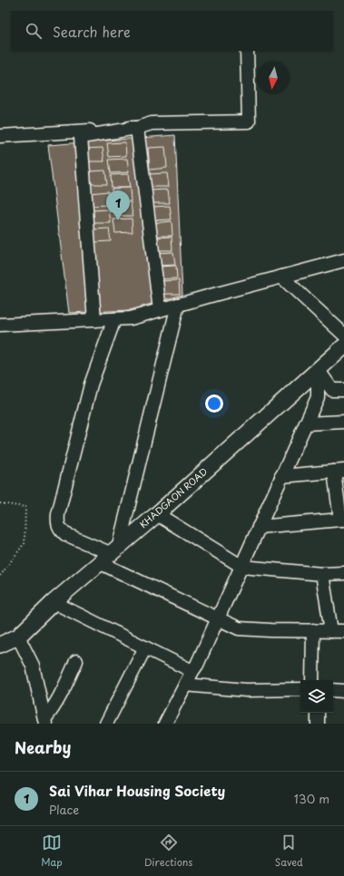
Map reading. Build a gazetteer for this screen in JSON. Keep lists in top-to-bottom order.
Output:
{
  "streets": {
    "street": ["KHADGAON ROAD"]
  },
  "north": "bottom",
  "page": {
    "search": "Search here",
    "pins": "1",
    "heading": "Nearby",
    "list": [
      {
        "mark": "1",
        "name": "Sai Vihar Housing Society",
        "note": "Place",
        "value": "130 m"
      }
    ],
    "nav": ["Map", "Directions", "Saved"]
  }
}
